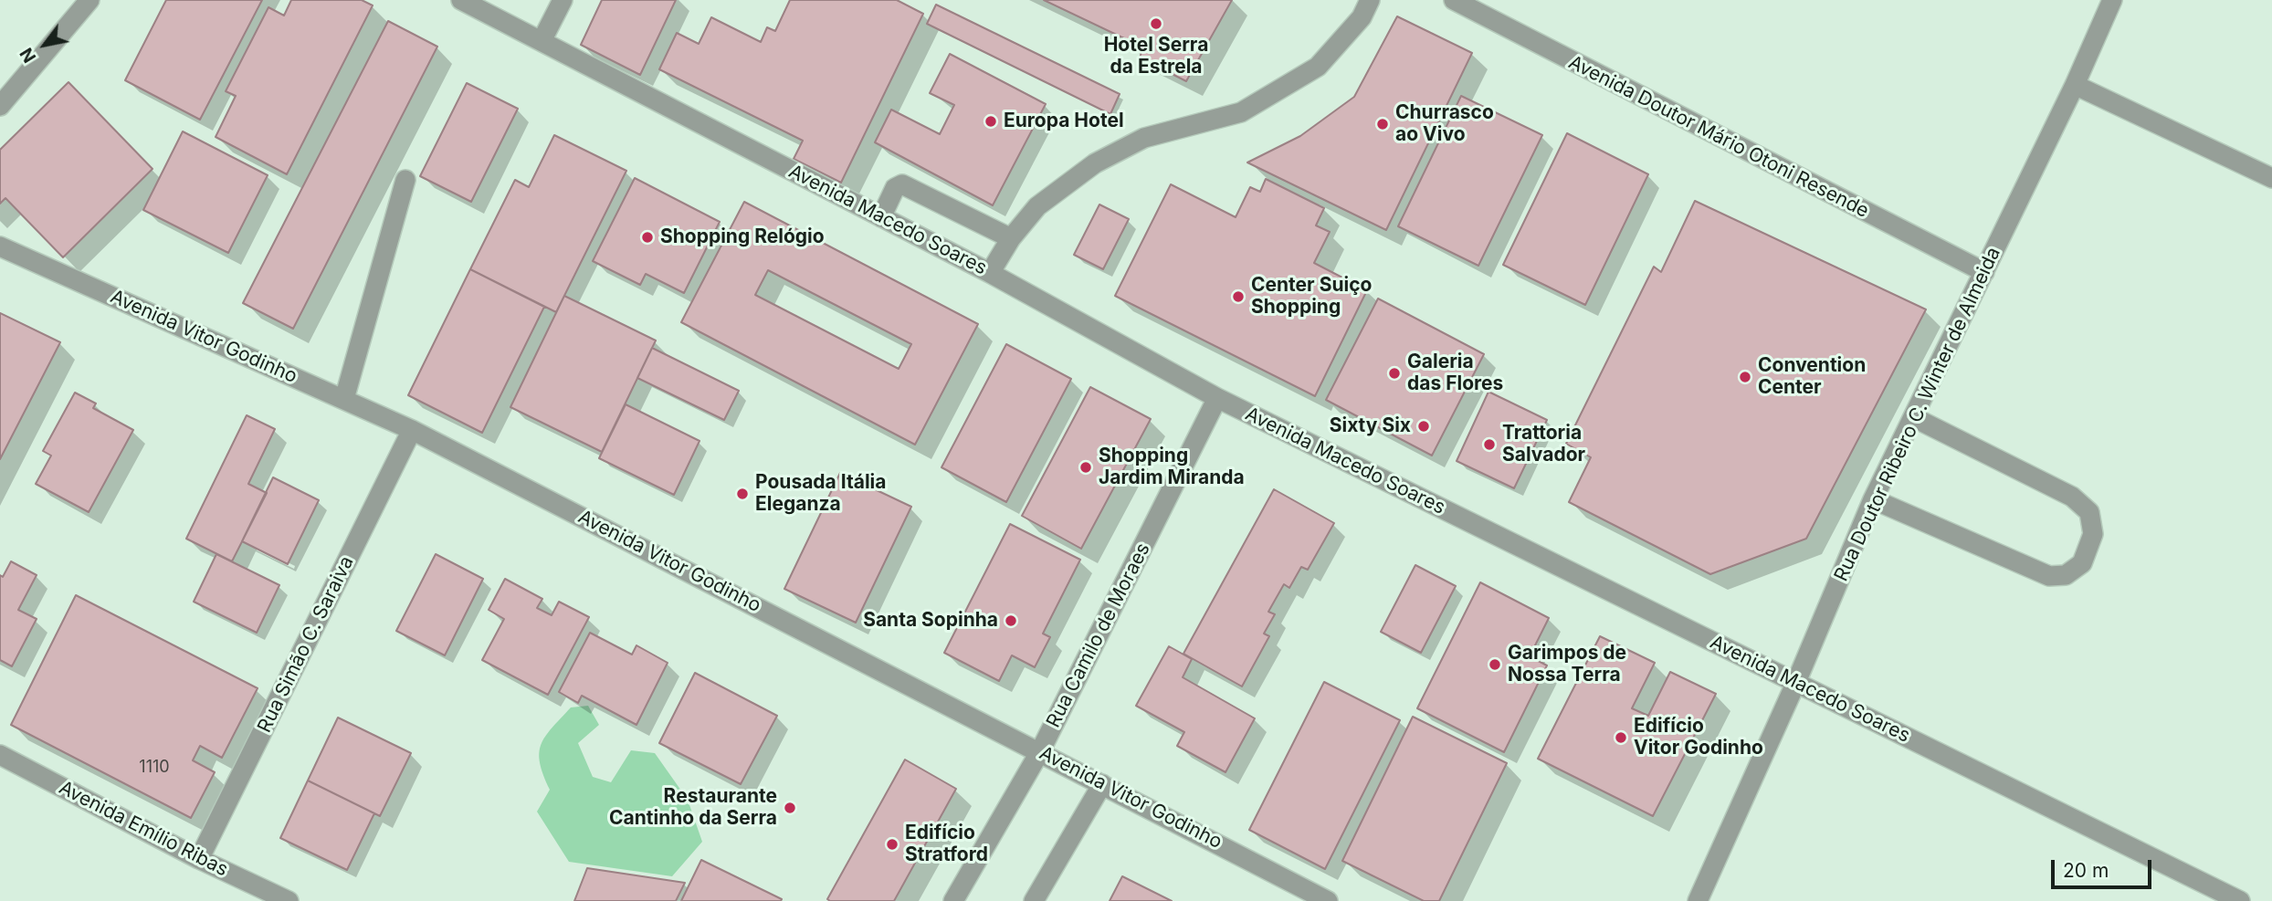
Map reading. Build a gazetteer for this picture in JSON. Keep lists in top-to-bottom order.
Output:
{
  "streets": {
    "street": [
      "Avenida Doutor Mário Otoni Resende",
      "Avenida Macedo Soares",
      "Avenida Vitor Godinho",
      "Rua Doutor Ribeiro C. Winter de Almeida",
      "Rua Camilo de Moraes",
      "Rua Simão C. Saraiva",
      "Avenida Emílio Ribas"
    ]
  },
  "crossings": [
    ["Avenida Doutor Mário Otoni Resende", "Rua Doutor Ribeiro C. Winter de Almeida"],
    ["Avenida Macedo Soares", "Rua Doutor Ribeiro C. Winter de Almeida"],
    ["Avenida Macedo Soares", "Rua Camilo de Moraes"],
    ["Avenida Vitor Godinho", "Rua Camilo de Moraes"],
    ["Avenida Vitor Godinho", "Rua Simão C. Saraiva"],
    ["Rua Simão C. Saraiva", "Avenida Emílio Ribas"]
  ],
  "places": [
    "Hotel Serra da Estrela",
    "Europa Hotel",
    "Churrasco ao Vivo",
    "Shopping Relógio",
    "Center Suiço Shopping",
    "Galeria das Flores",
    "Convention Center",
    "Sixty Six",
    "Trattoria Salvador",
    "Shopping Jardim Miranda",
    "Pousada Itália Eleganza",
    "Santa Sopinha",
    "Garimpos de Nossa Terra",
    "Edifício Vitor Godinho",
    "Restaurante Cantinho da Serra",
    "Edifício Stratford"
  ],
  "house_numbers": ["1110"],
  "scale_bar": "20 m",
  "north": "bottom left"
}
